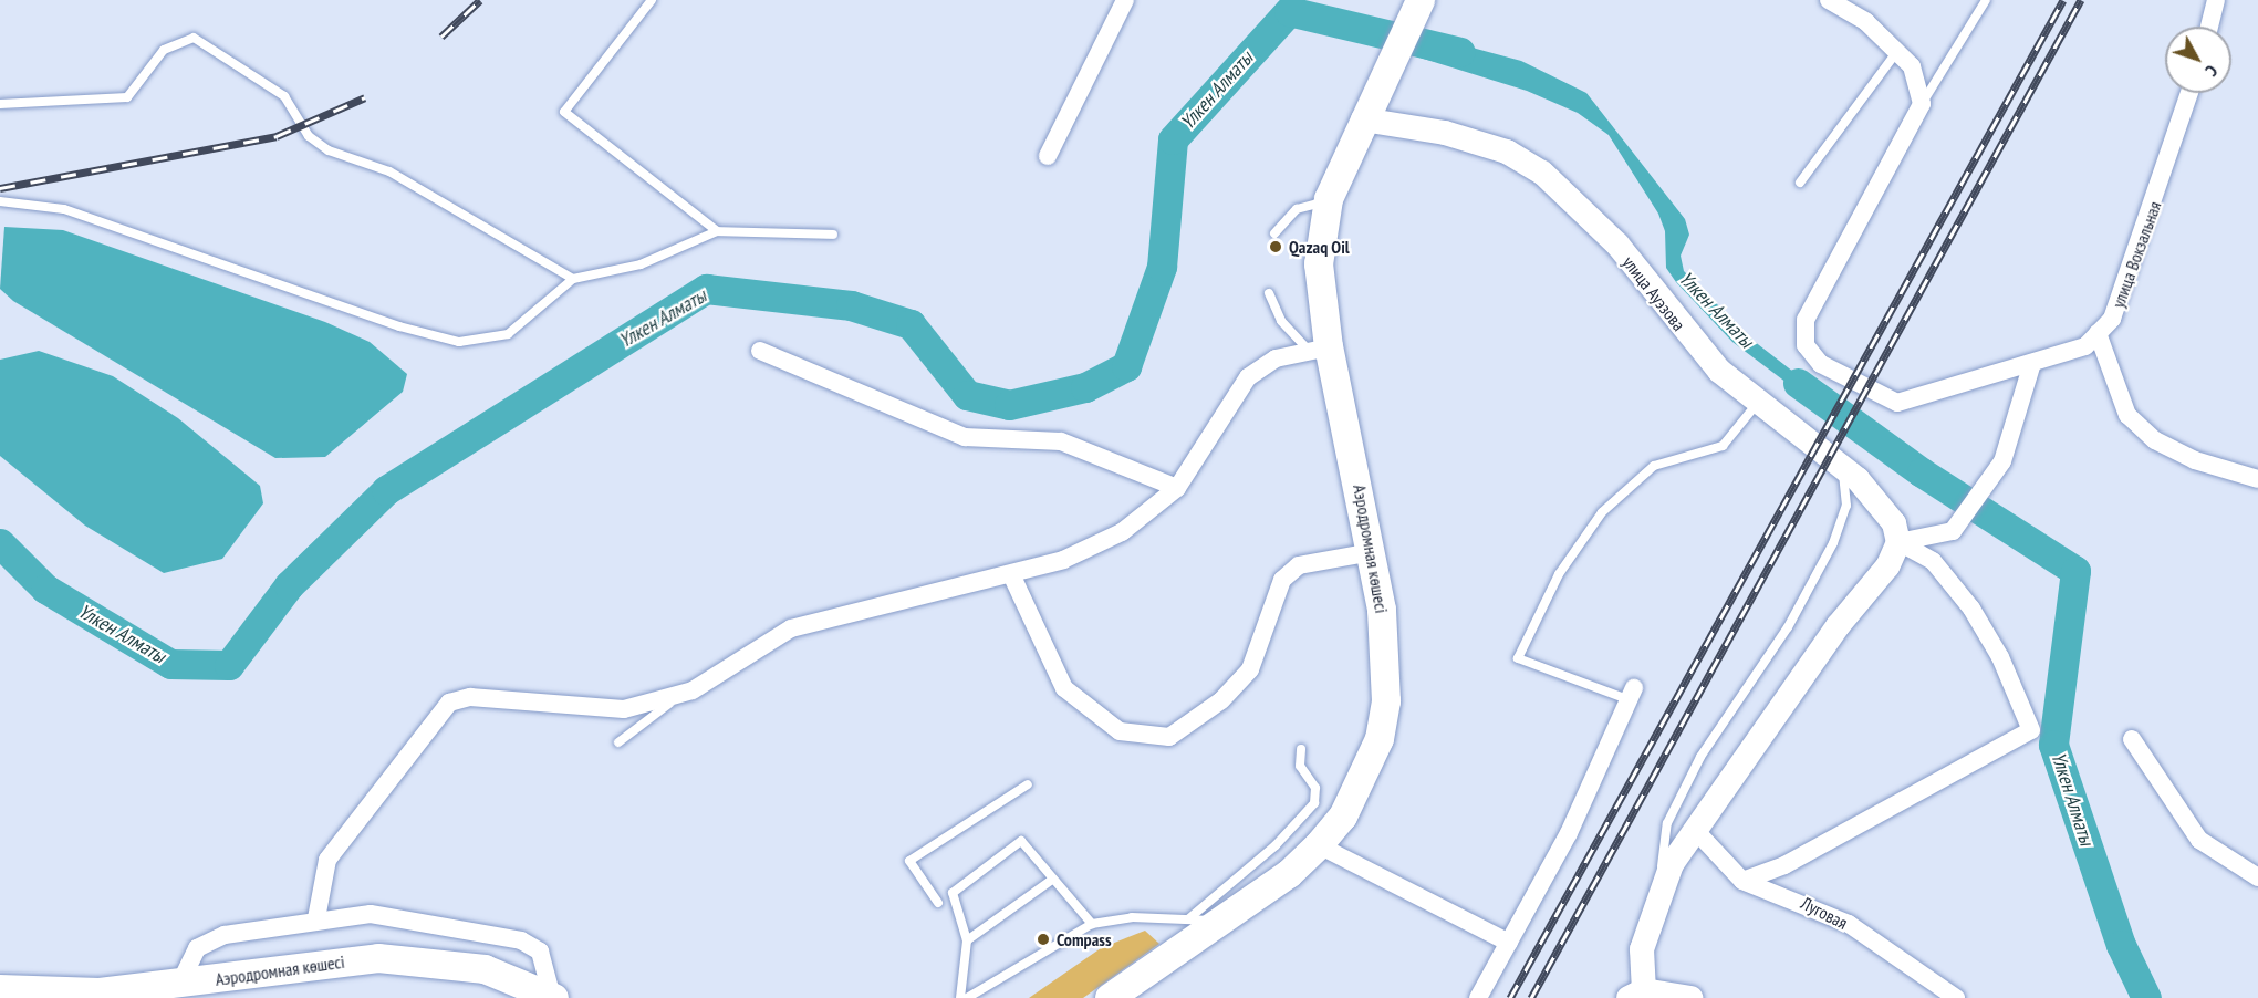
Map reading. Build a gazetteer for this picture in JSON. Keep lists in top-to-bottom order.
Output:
{
  "streets": {
    "main road": ["улица Ауэзова", "Аэродромная көшесі"],
    "street": ["улица Вокзальная", "Луговая"]
  },
  "crossings": [
    ["улица Ауэзова", "Аэродромная көшесі"]
  ],
  "water": ["Үлкен Алматы"],
  "places": ["Qazaq Oil", "Compass"],
  "north": "bottom right"
}
